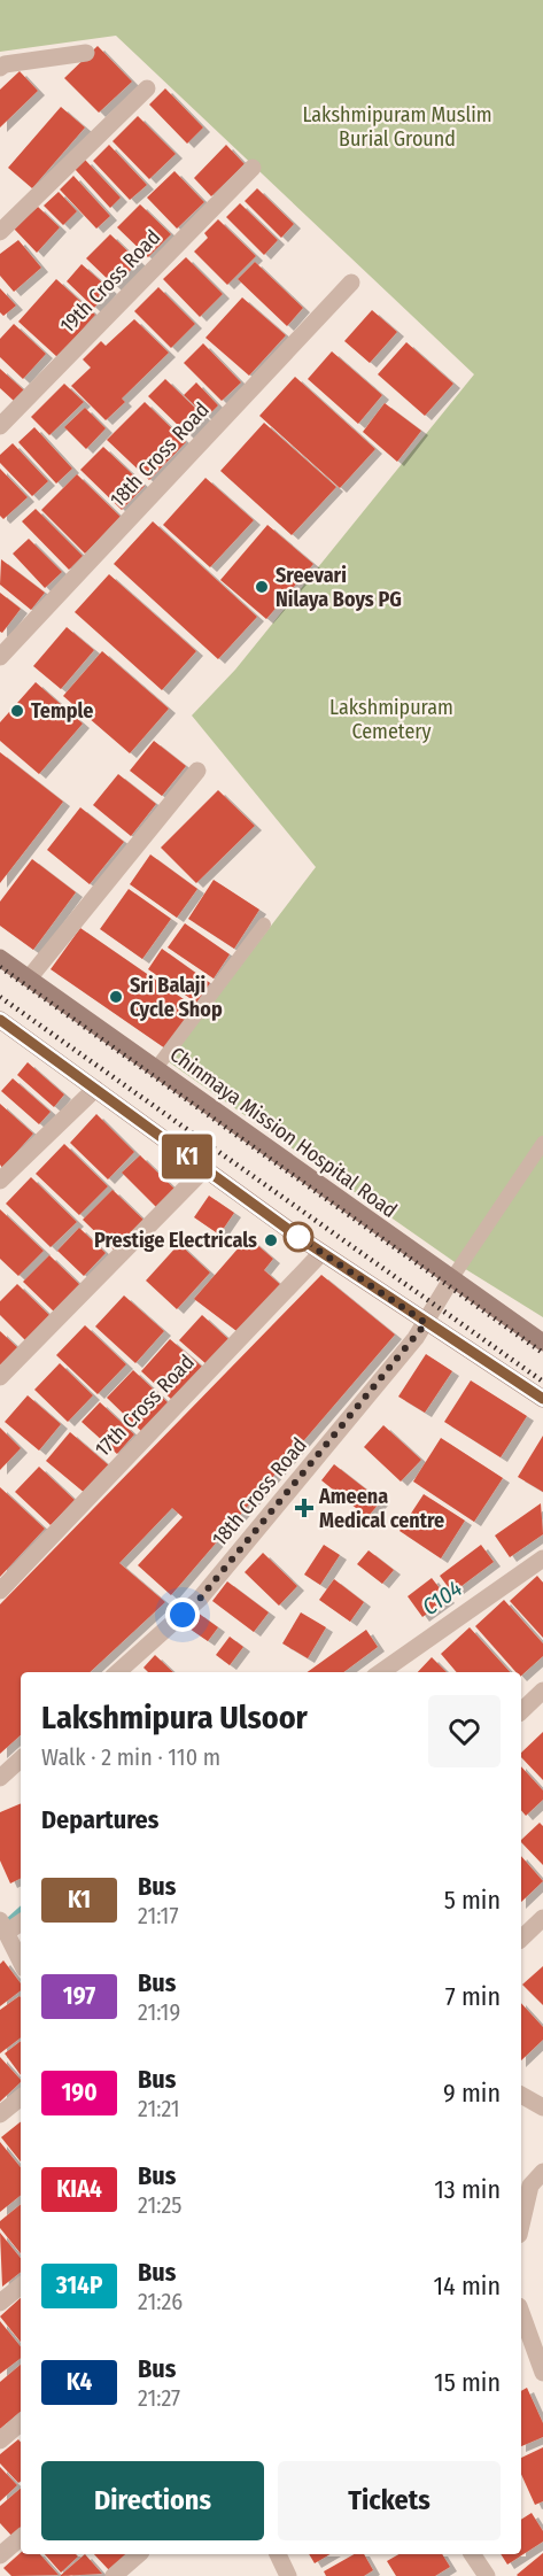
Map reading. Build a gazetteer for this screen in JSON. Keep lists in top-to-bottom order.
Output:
{
  "streets": {
    "main road": ["Chinmaya Mission Hospital Road"],
    "street": ["19th Cross Road", "18th Cross Road", "17th Cross Road"]
  },
  "crossings": [
    ["18th Cross Road", "Chinmaya Mission Hospital Road"]
  ],
  "water": ["C104"],
  "parks": ["Lakshmipuram Muslim Burial Ground", "Lakshmipuram Cemetery"],
  "places": {
    "other": [
      "Sreevari Nilaya Boys PG",
      "Temple",
      "Sri Balaji Cycle Shop",
      "Prestige Electricals"
    ],
    "health": ["Ameena Medical centre"]
  },
  "lines": ["bus line K1"],
  "page": {
    "on_map": "K1",
    "heading": [
      ["Lakshmipura Ulsoor", "Walk · 2 min · 110 m"],
      "Departures"
    ],
    "list": [
      {
        "mark": "K1",
        "name": "Bus",
        "note": "21:17",
        "value": "5 min"
      },
      {
        "mark": "197",
        "name": "Bus",
        "note": "21:19",
        "value": "7 min"
      },
      {
        "mark": "190",
        "name": "Bus",
        "note": "21:21",
        "value": "9 min"
      },
      {
        "mark": "KIA4",
        "name": "Bus",
        "note": "21:25",
        "value": "13 min"
      },
      {
        "mark": "314P",
        "name": "Bus",
        "note": "21:26",
        "value": "14 min"
      },
      {
        "mark": "K4",
        "name": "Bus",
        "note": "21:27",
        "value": "15 min"
      }
    ],
    "buttons": ["Directions", "Tickets"]
  }
}
